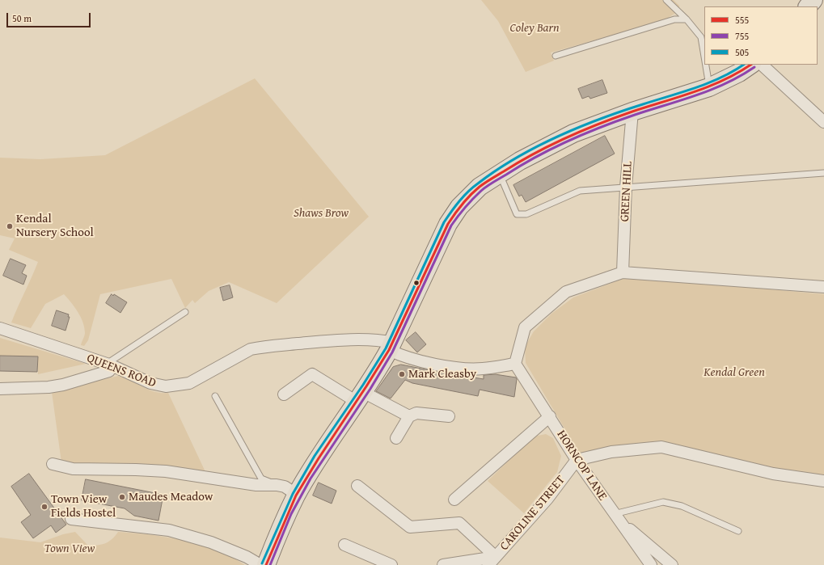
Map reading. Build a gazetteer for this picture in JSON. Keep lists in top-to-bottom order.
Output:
{
  "streets": {
    "street": [
      "GREEN HILL",
      "QUEENS ROAD",
      "HORNCOP LANE",
      "CAROLINE STREET"
    ]
  },
  "crossings": [
    ["QUEENS ROAD", "HORNCOP LANE"],
    ["HORNCOP LANE", "CAROLINE STREET"]
  ],
  "parks": [
    "Coley Barn",
    "Shaws Brow",
    "Kendal Green",
    "Town View"
  ],
  "places": [
    "Kendal Nursery School",
    "Mark Cleasby",
    "Maudes Meadow",
    "Town View Fields Hostel"
  ],
  "lines": ["transit line 555", "transit line 505", "transit line 755"],
  "legend": ["555", "755", "505"],
  "scale_bar": "50 m"
}
